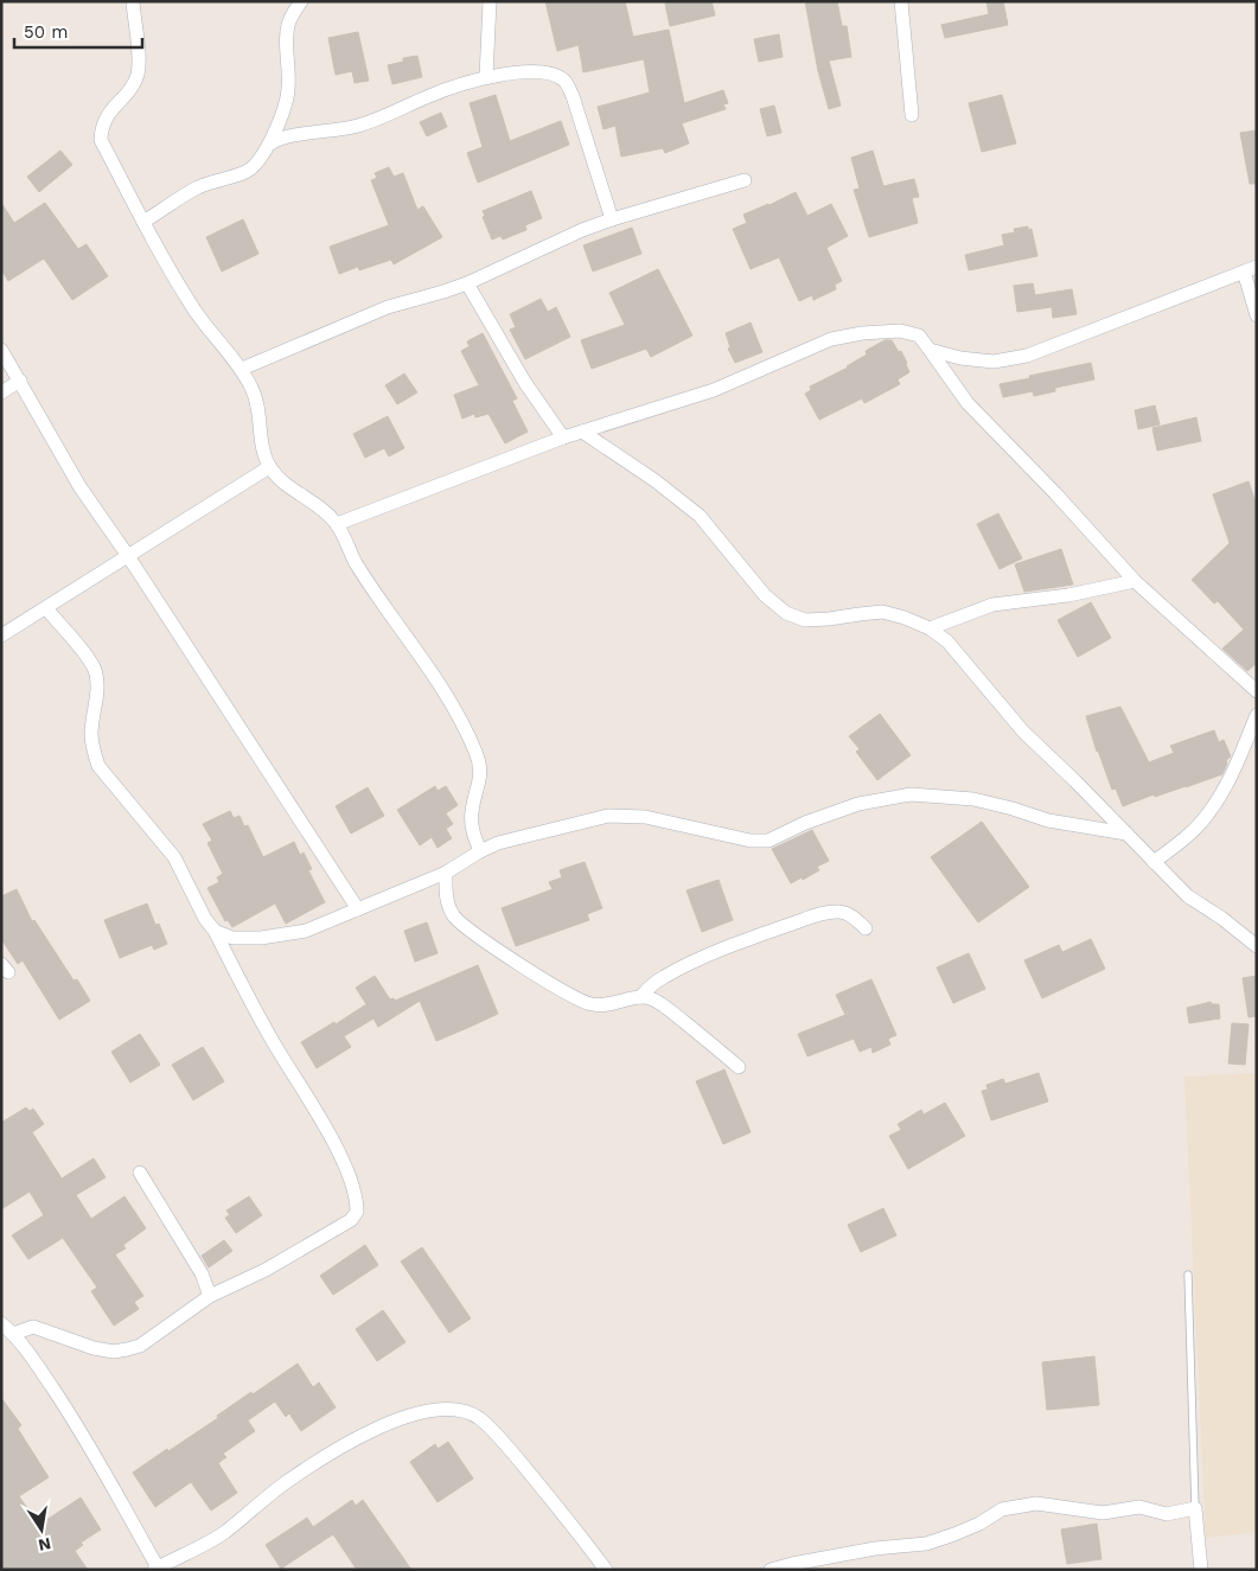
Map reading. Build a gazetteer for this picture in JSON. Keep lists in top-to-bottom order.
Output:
{
  "scale_bar": "50 m",
  "north": "bottom"
}
